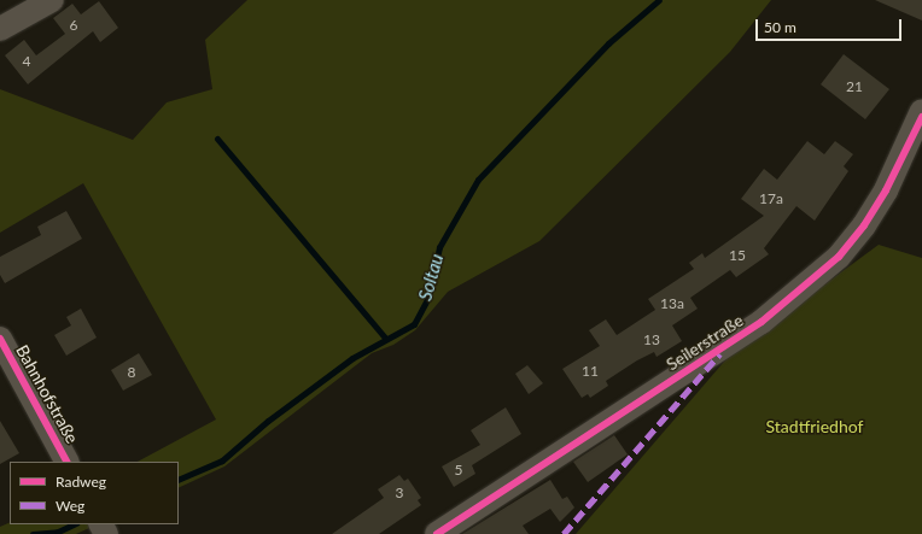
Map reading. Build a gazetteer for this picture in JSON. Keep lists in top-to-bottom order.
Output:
{
  "streets": {
    "street": ["Seilerstraße", "Bahnhofstraße"]
  },
  "water": ["Soltau"],
  "parks": ["Stadtfriedhof"],
  "house_numbers": [
    "6",
    "4",
    "21",
    "17a",
    "15",
    "13a",
    "13",
    "11",
    "8",
    "5",
    "3"
  ],
  "legend": ["Radweg", "Weg"],
  "scale_bar": "50 m"
}
